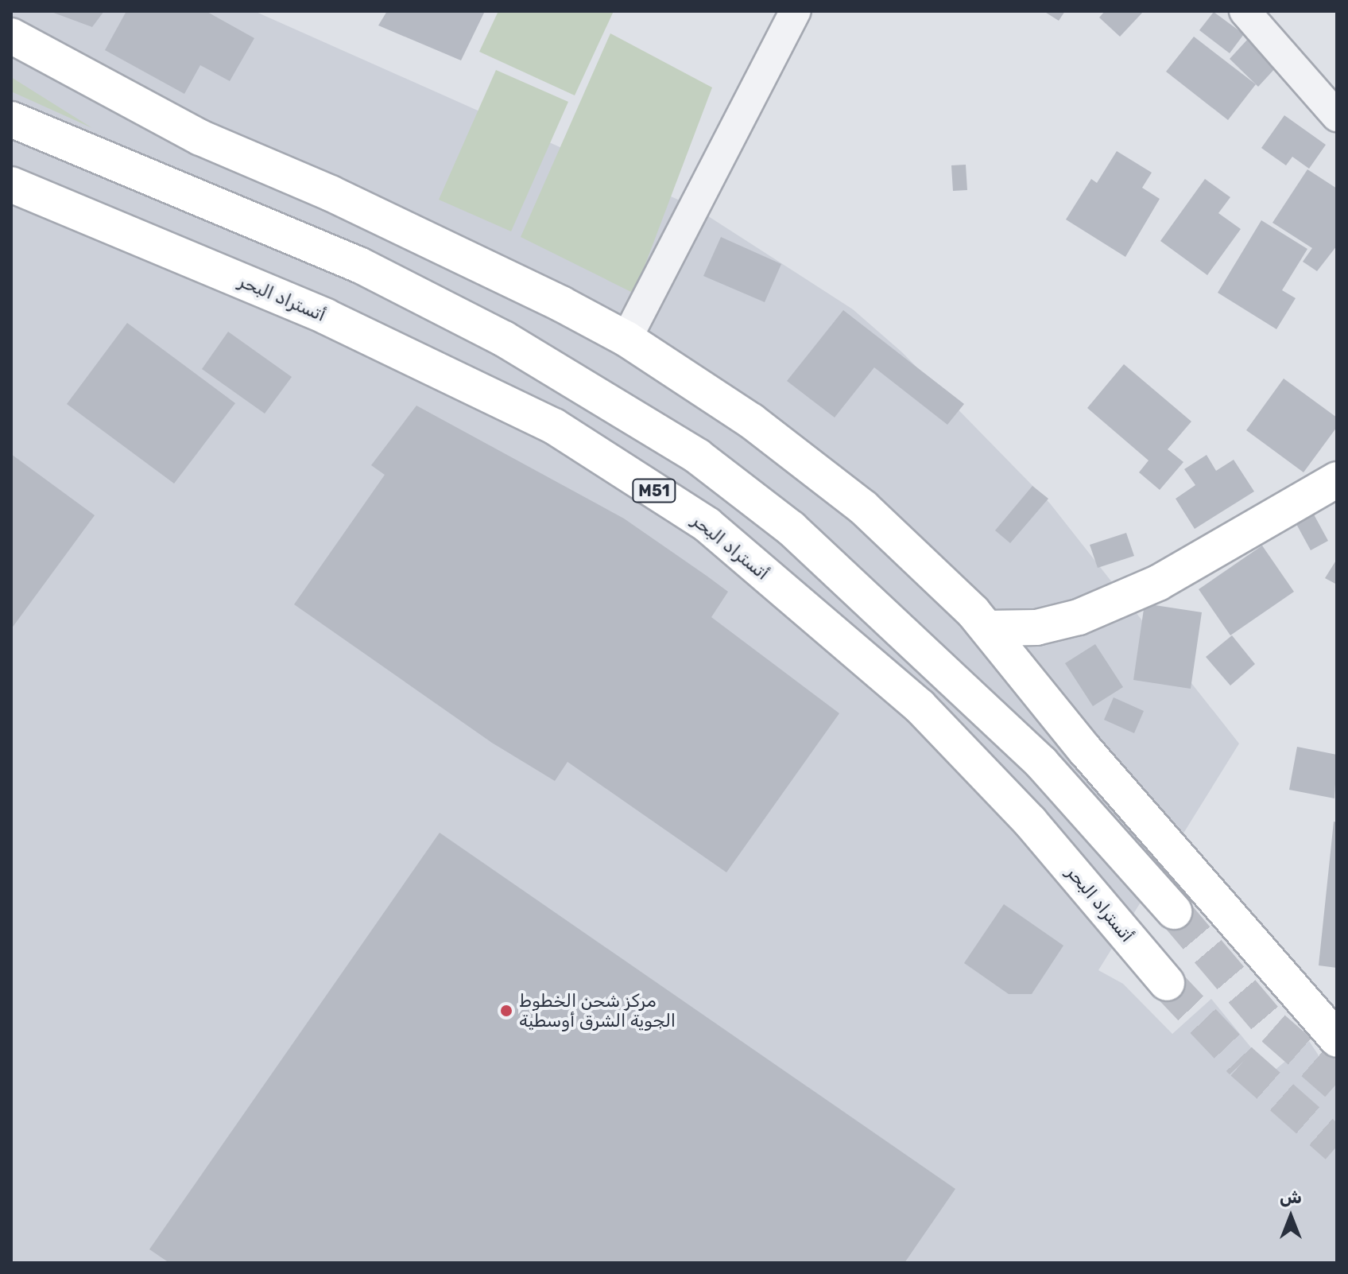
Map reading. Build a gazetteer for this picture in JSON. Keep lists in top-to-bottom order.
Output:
{
  "streets": {
    "main road": ["أتستراد البحر", "M51"]
  },
  "places": ["مركز شحن الخطوط الجوية الشرق أوسطية"],
  "north": "top"
}
